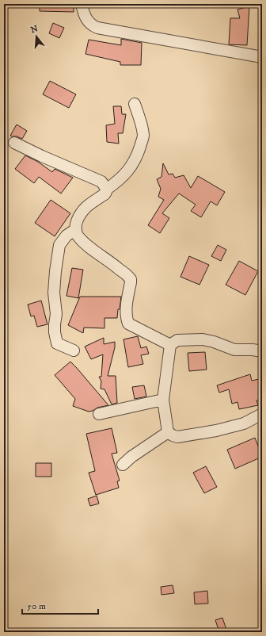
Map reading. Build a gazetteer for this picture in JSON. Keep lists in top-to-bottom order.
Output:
{
  "scale_bar": "50 m",
  "north": "top"
}
